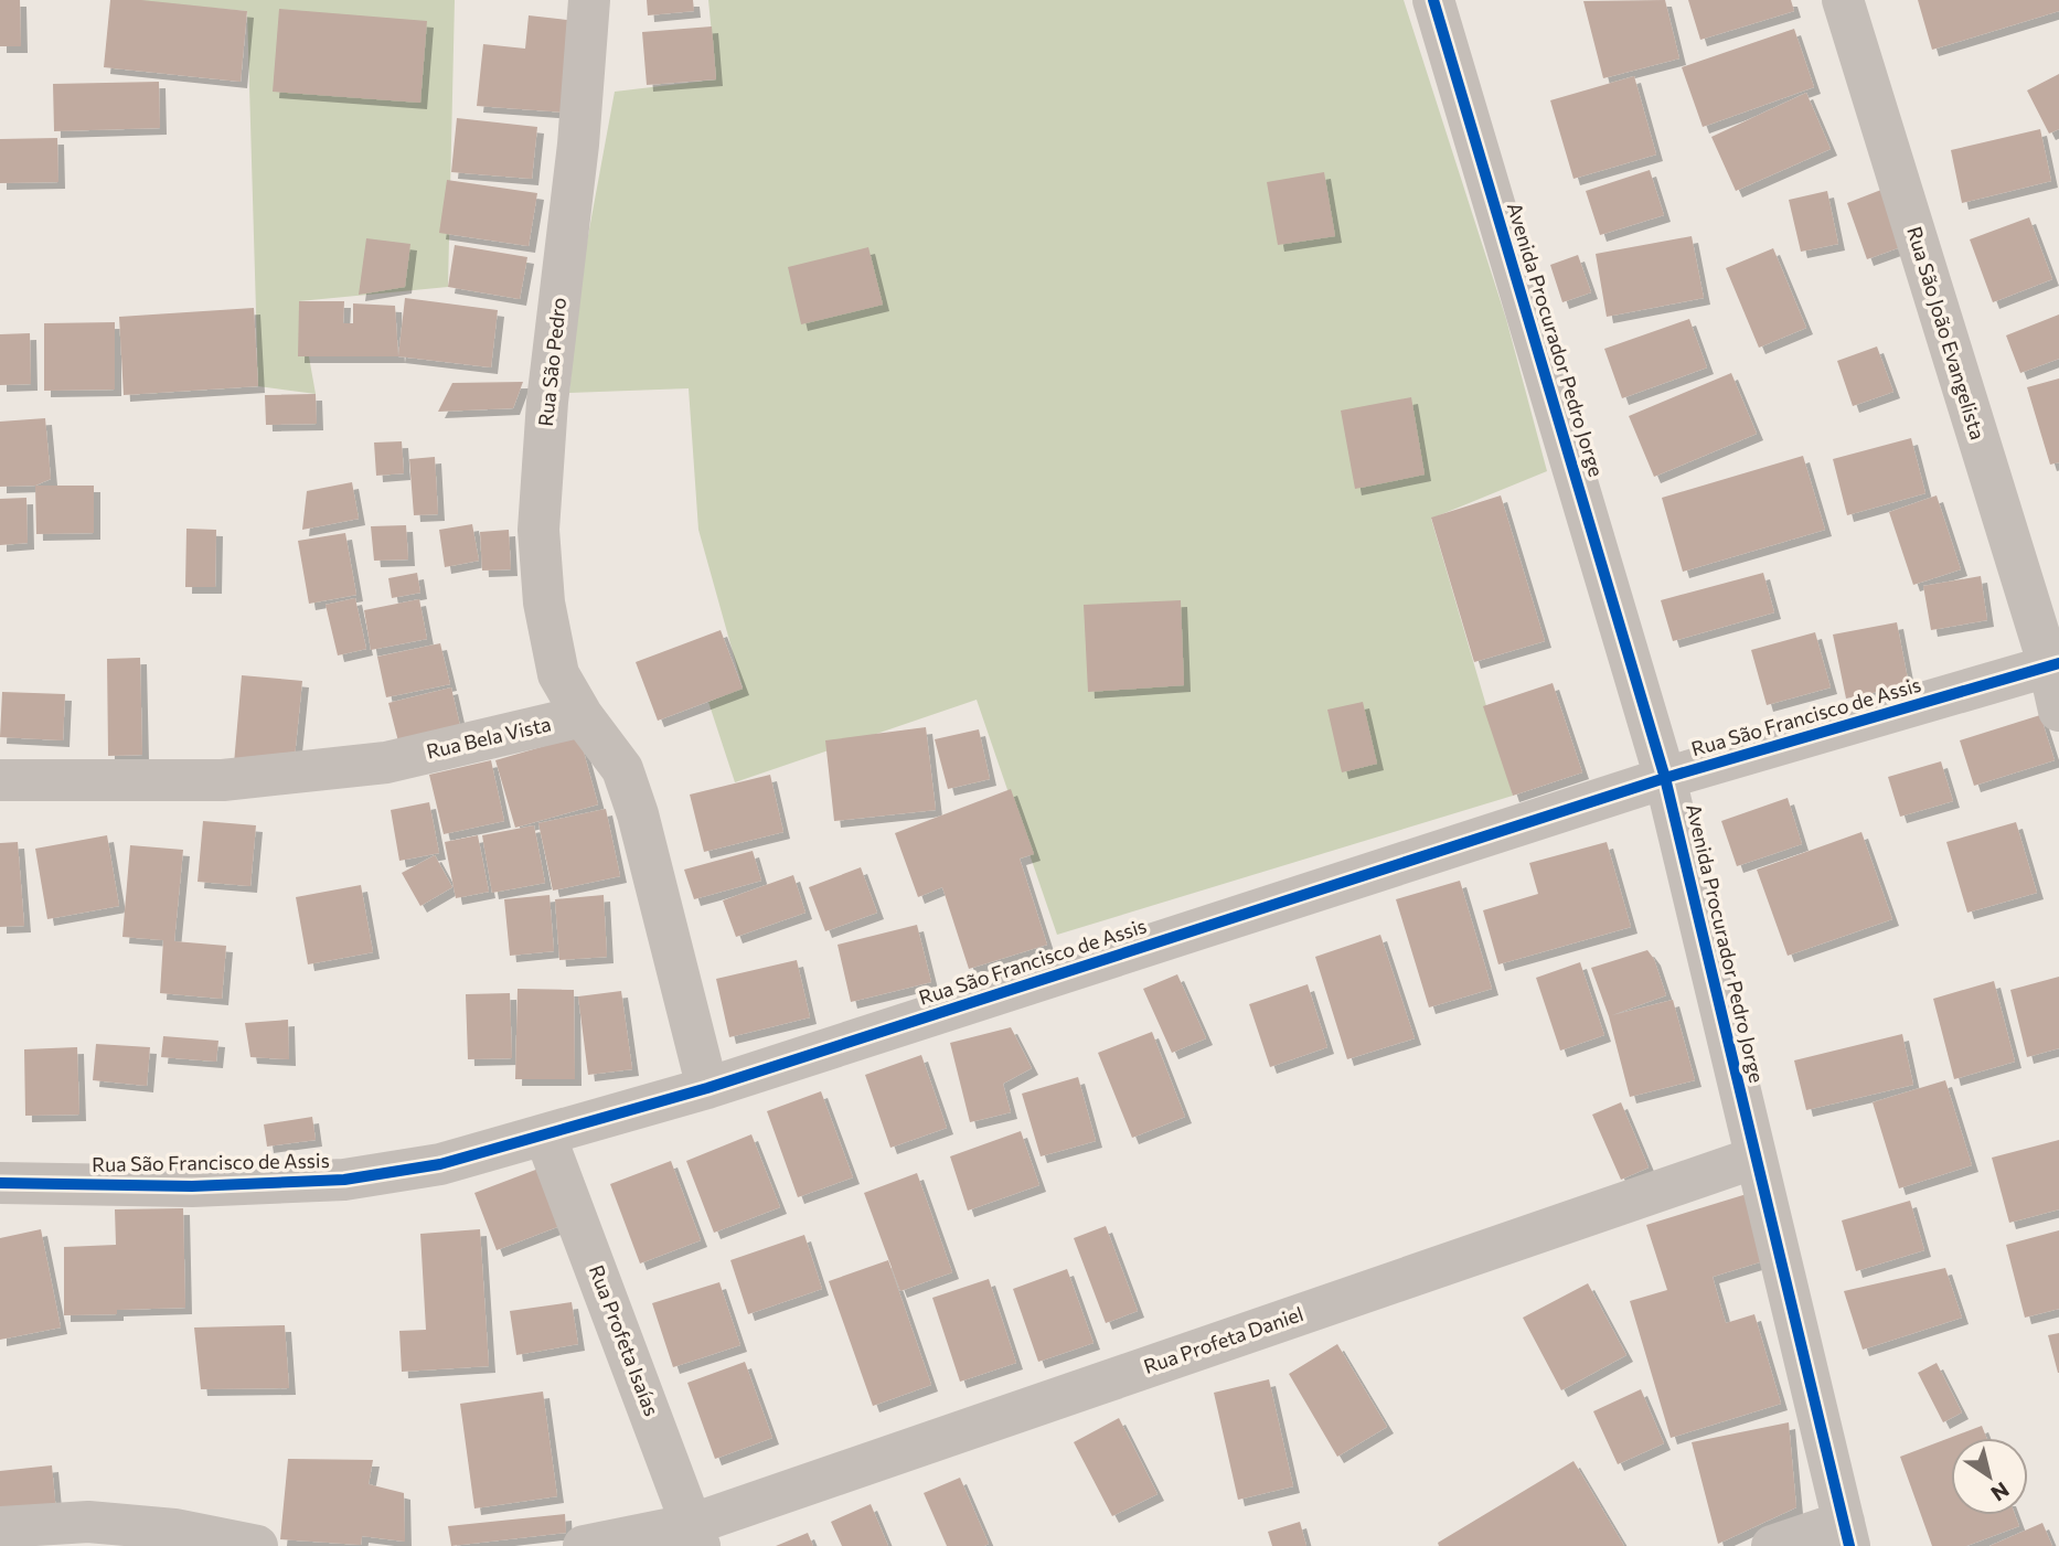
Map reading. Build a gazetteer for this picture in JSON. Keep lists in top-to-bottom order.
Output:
{
  "streets": {
    "street": [
      "Rua São João Evangelista",
      "Avenida Procurador Pedro Jorge",
      "Rua São Pedro",
      "Rua São Francisco de Assis",
      "Rua Bela Vista",
      "Rua Profeta Isaías",
      "Rua Profeta Daniel"
    ]
  },
  "crossings": [
    ["Rua São João Evangelista", "Rua São Francisco de Assis"],
    ["Avenida Procurador Pedro Jorge", "Rua São Francisco de Assis"],
    ["Avenida Procurador Pedro Jorge", "Rua Profeta Daniel"],
    ["Rua São Pedro", "Rua Bela Vista"],
    ["Rua São Francisco de Assis", "Rua Profeta Isaías"],
    ["Rua Profeta Isaías", "Rua Profeta Daniel"]
  ],
  "north": "bottom right"
}
